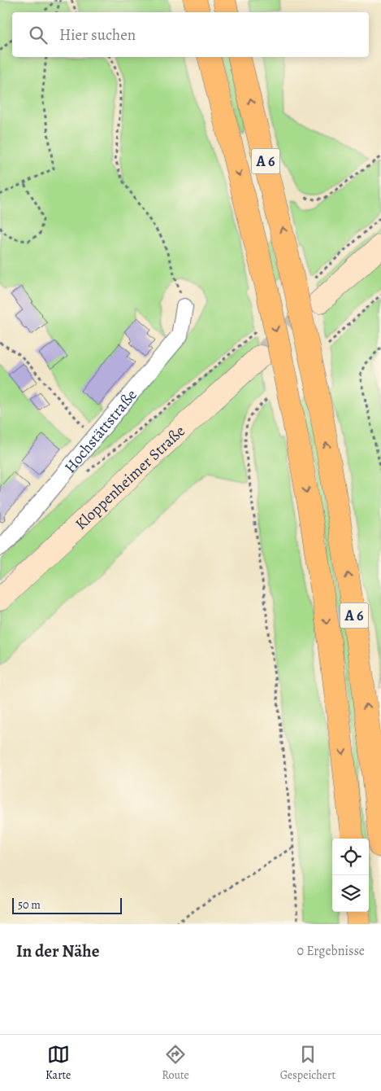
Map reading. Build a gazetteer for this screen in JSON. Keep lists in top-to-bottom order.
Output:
{
  "streets": {
    "highway": ["A 6"],
    "main road": ["Kloppenheimer Straße"],
    "street": ["Hochstättstraße"]
  },
  "scale_bar": "50 m",
  "page": {
    "search": "Hier suchen",
    "scale": "50 m",
    "heading": ["In der Nähe", "0 Ergebnisse"],
    "nav": ["Karte", "Route", "Gespeichert"]
  }
}
